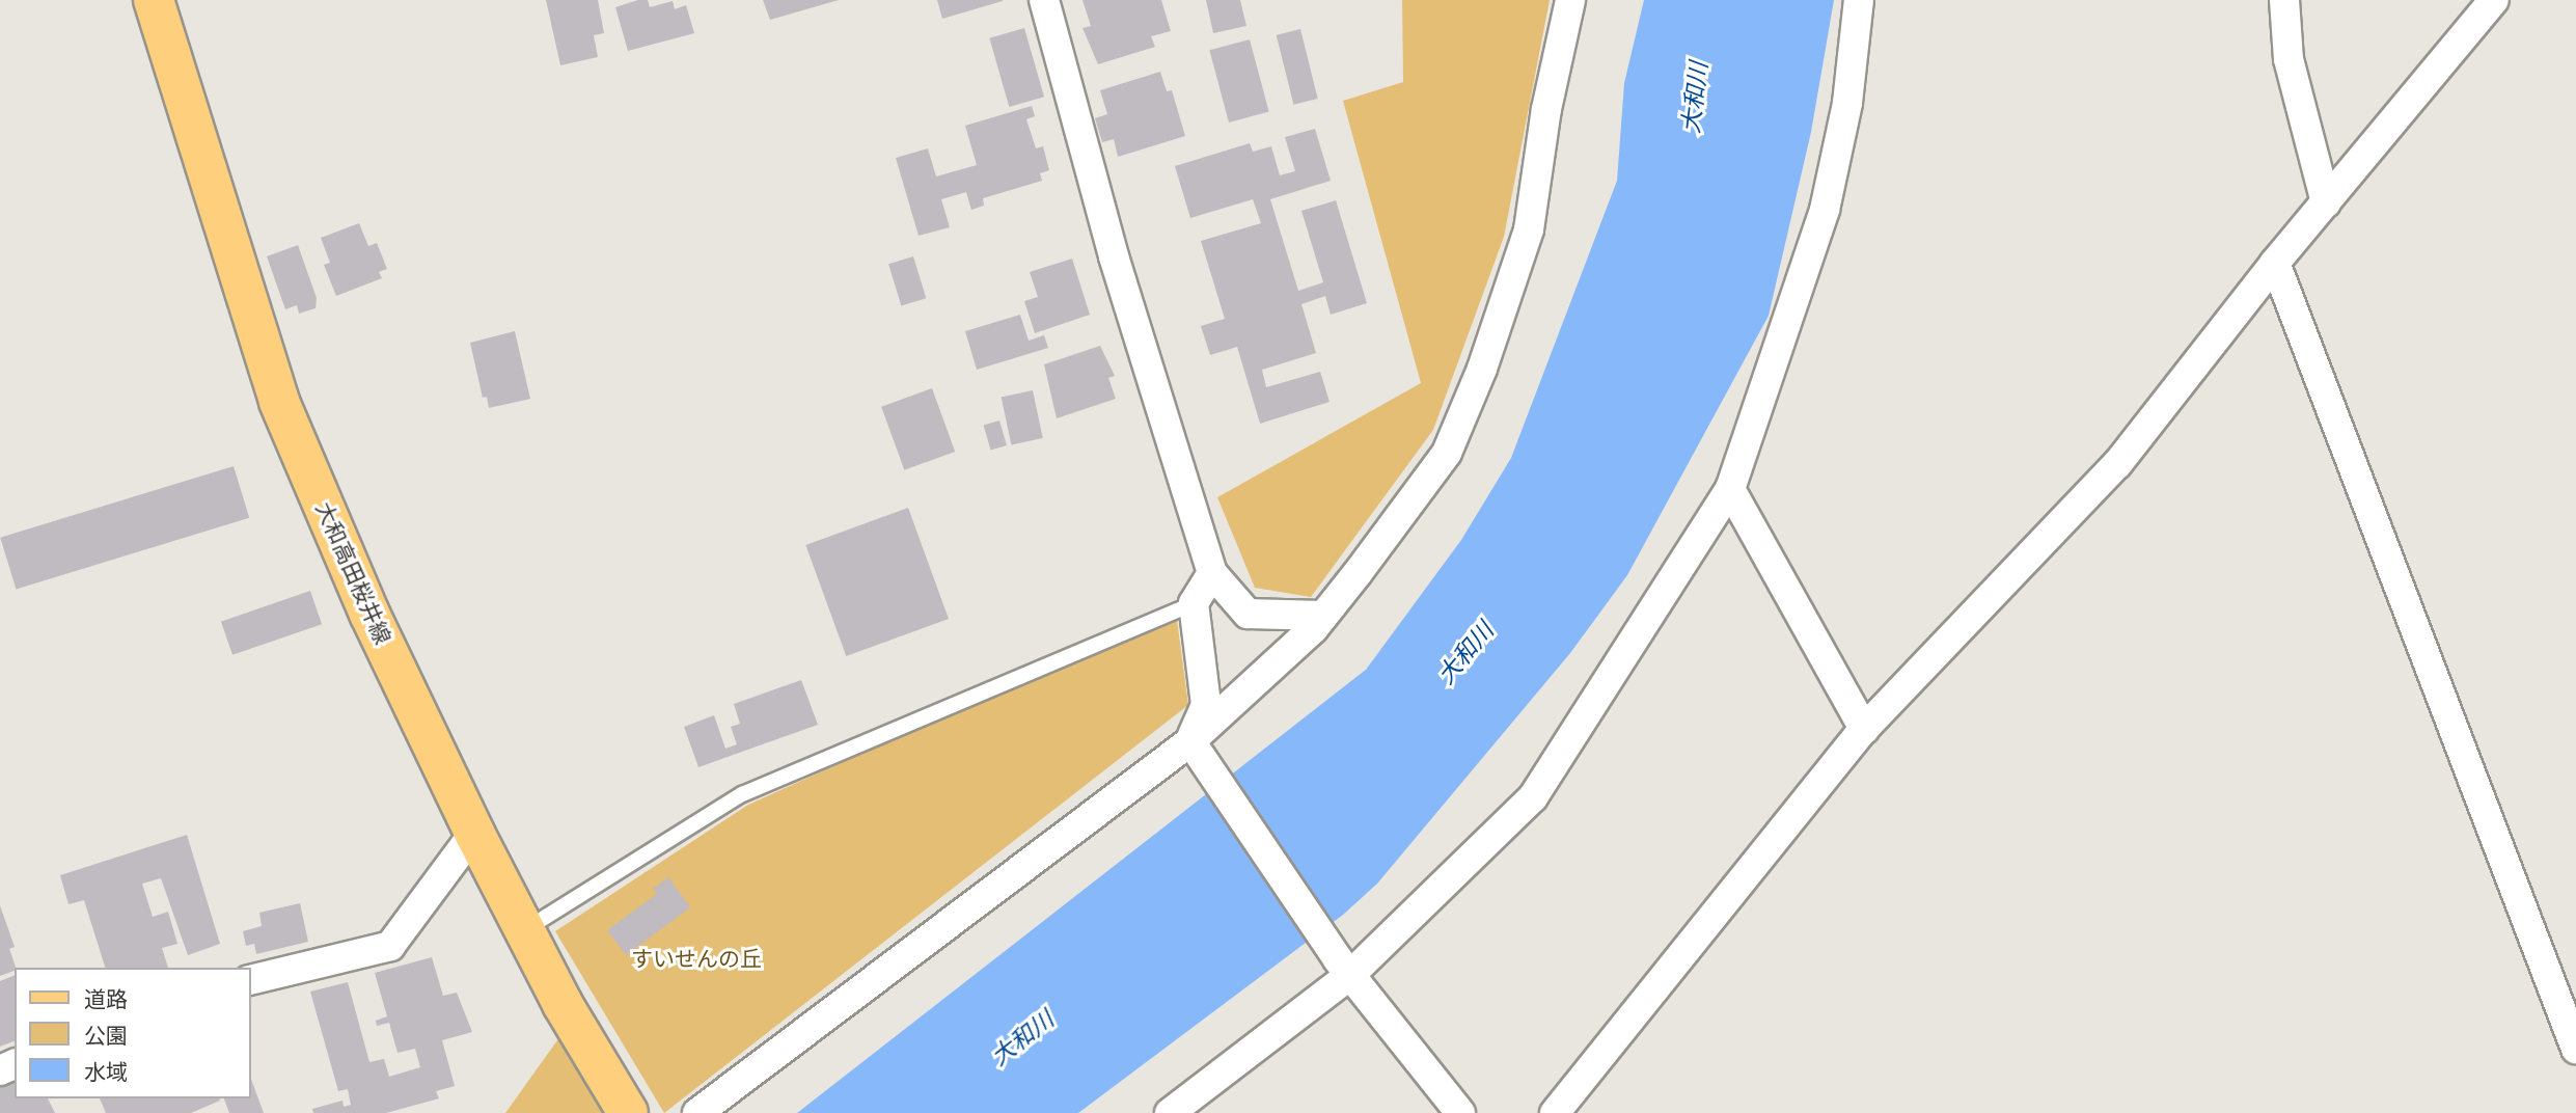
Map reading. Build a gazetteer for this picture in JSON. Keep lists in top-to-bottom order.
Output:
{
  "streets": {
    "main road": ["大和高田桜井線"]
  },
  "water": ["大和川"],
  "parks": ["すいせんの丘"],
  "legend": ["道路", "公園", "水域"]
}
